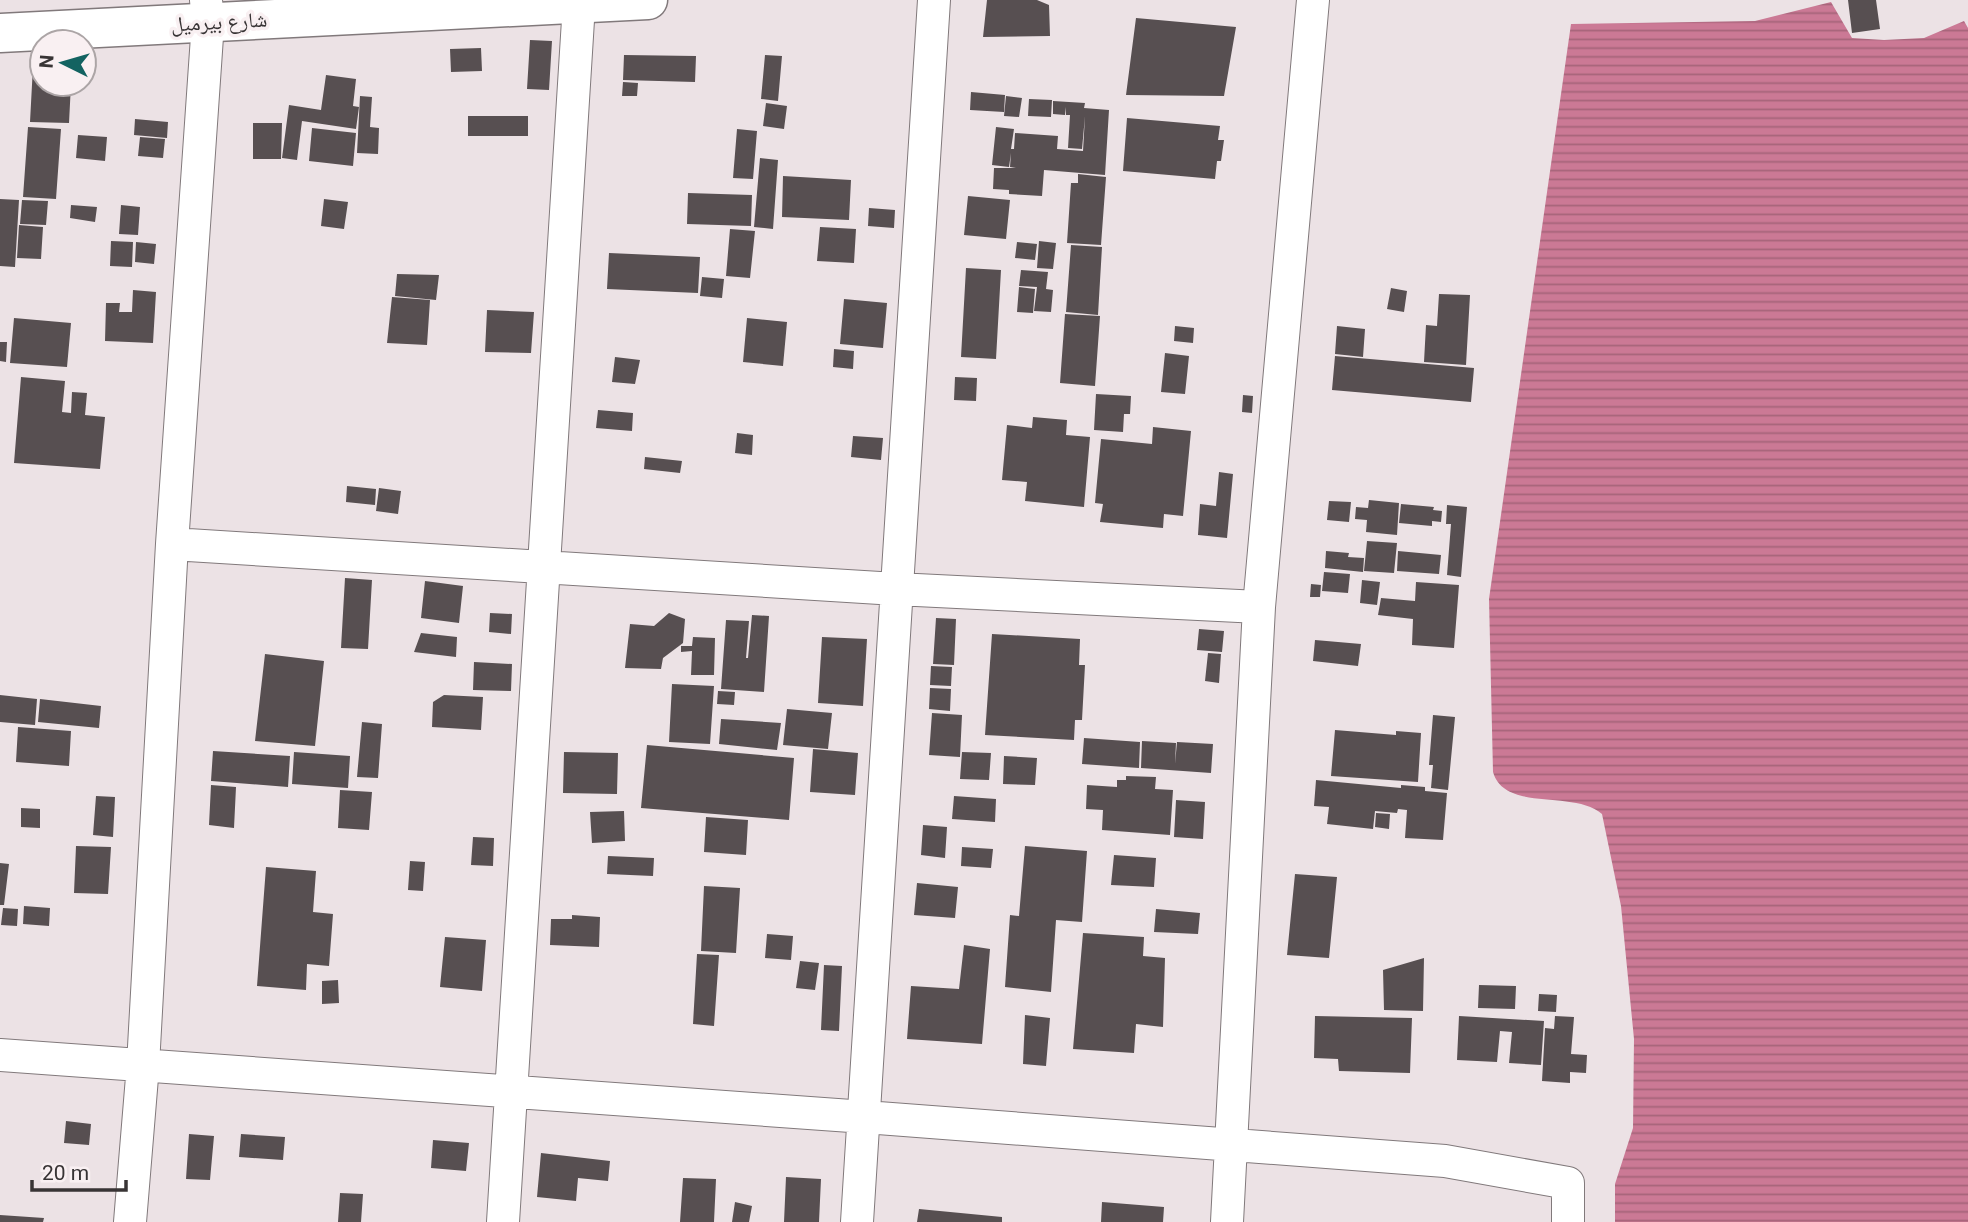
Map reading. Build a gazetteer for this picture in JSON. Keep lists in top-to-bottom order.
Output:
{
  "streets": {
    "street": ["شارع بيرميل"]
  },
  "scale_bar": "20 m",
  "north": "left"
}
